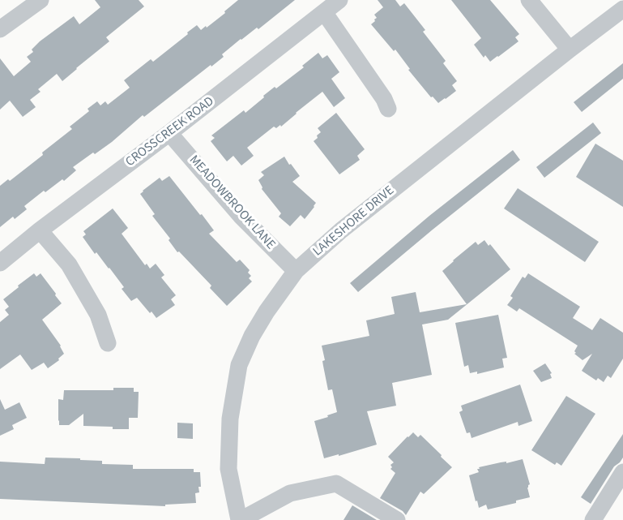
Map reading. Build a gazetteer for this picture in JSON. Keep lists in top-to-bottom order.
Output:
{
  "streets": {
    "street": ["CROSSCREEK ROAD", "MEADOWBROOK LANE", "LAKESHORE DRIVE"]
  },
  "crossings": [
    ["CROSSCREEK ROAD", "MEADOWBROOK LANE"],
    ["MEADOWBROOK LANE", "LAKESHORE DRIVE"]
  ]
}
